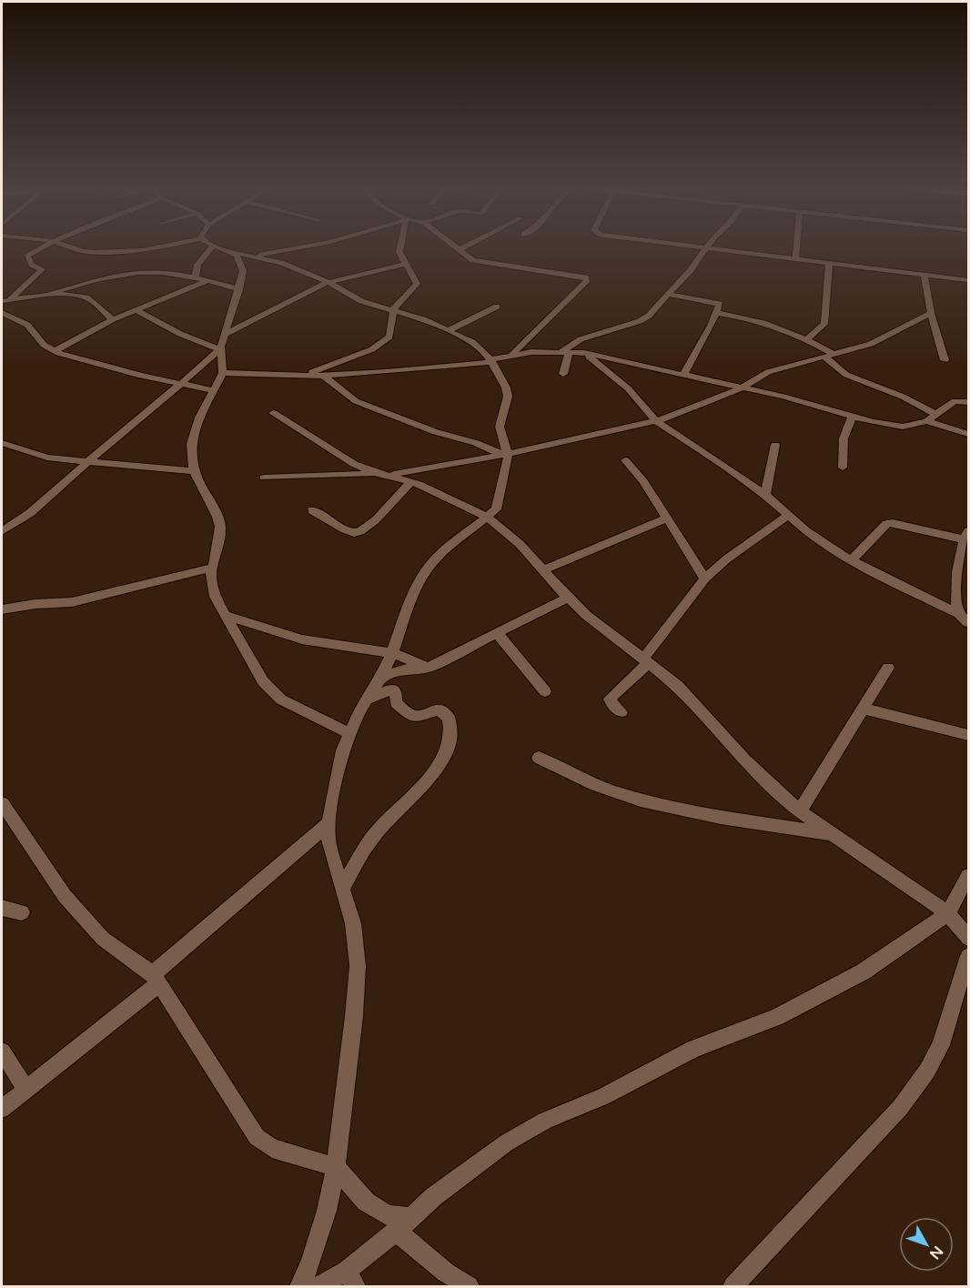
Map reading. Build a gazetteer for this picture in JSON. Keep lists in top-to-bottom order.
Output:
{
  "north": "bottom right"
}
